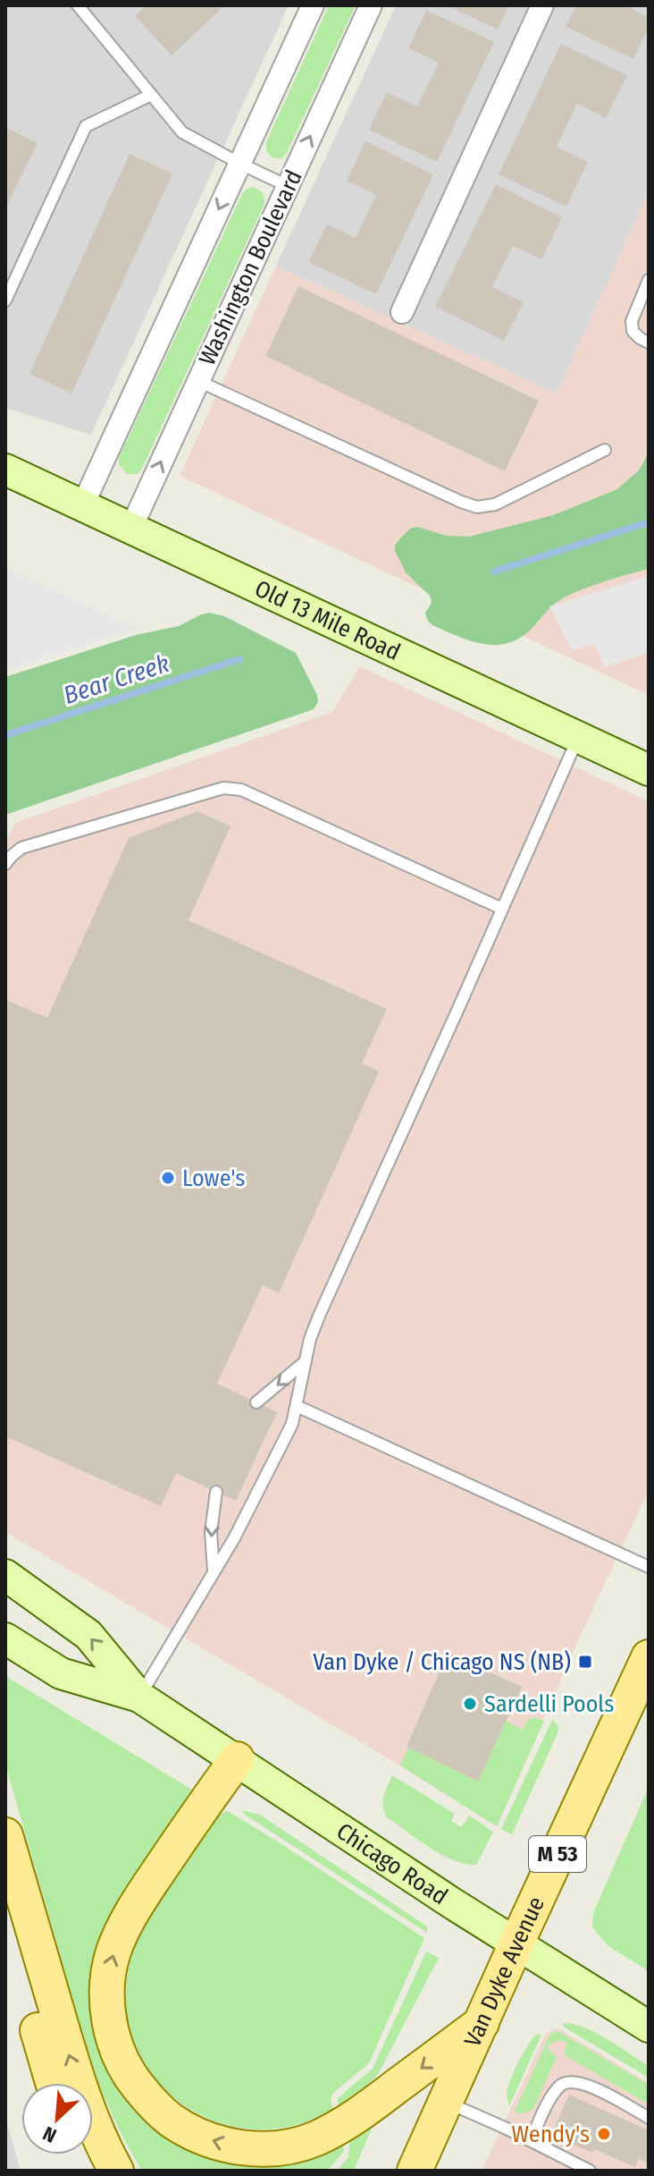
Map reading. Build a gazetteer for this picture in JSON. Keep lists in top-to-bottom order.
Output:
{
  "streets": {
    "main road": [
      "Old 13 Mile Road",
      "M 53",
      "Chicago Road",
      "Van Dyke Avenue"
    ],
    "street": ["Washington Boulevard"]
  },
  "crossings": [
    ["Washington Boulevard", "Old 13 Mile Road"],
    ["Chicago Road", "Van Dyke Avenue"]
  ],
  "water": ["Bear Creek"],
  "places": {
    "other": ["Lowe's", "Sardelli Pools", "Wendy's"],
    "transit": ["Van Dyke / Chicago NS (NB)"]
  },
  "north": "bottom left"
}
